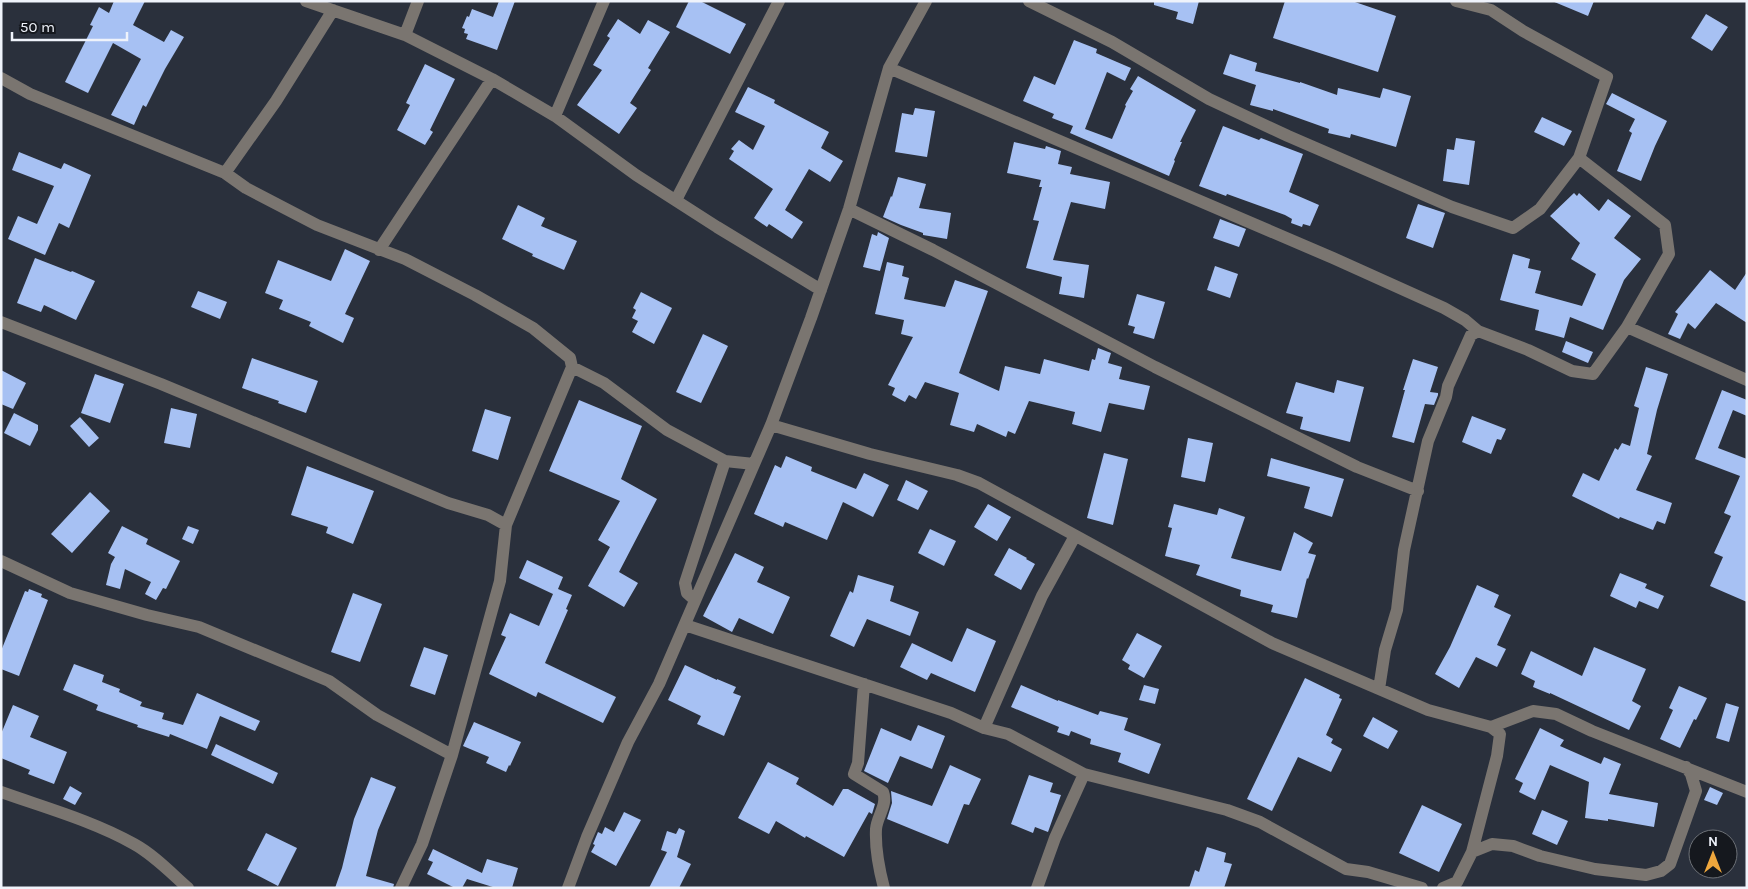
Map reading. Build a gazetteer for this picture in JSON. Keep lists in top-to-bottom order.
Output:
{
  "scale_bar": "50 m",
  "north": "top"
}
